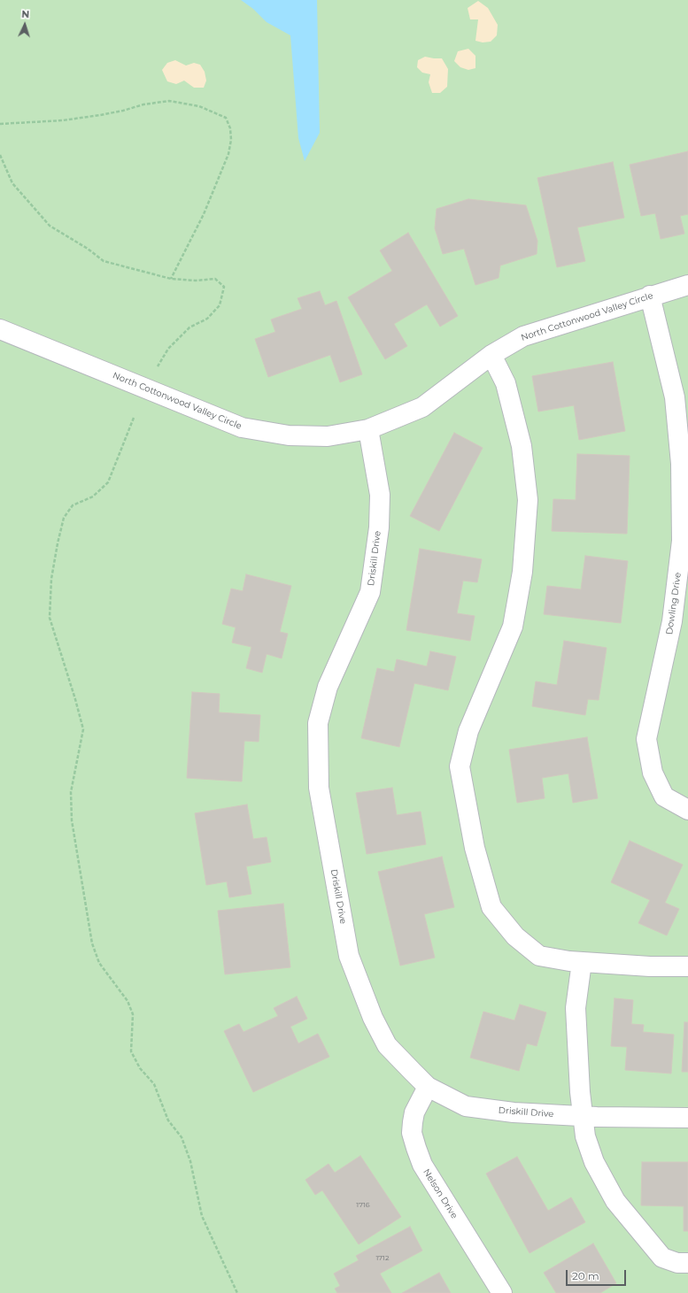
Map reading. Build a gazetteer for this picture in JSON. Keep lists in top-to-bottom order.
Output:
{
  "streets": {
    "street": [
      "North Cottonwood Valley Circle",
      "Driskill Drive",
      "Dowling Drive",
      "Nelson Drive"
    ]
  },
  "crossings": [
    ["North Cottonwood Valley Circle", "Driskill Drive"],
    ["North Cottonwood Valley Circle", "Dowling Drive"],
    ["Driskill Drive", "Nelson Drive"]
  ],
  "house_numbers": ["1716", "1712"],
  "scale_bar": "20 m",
  "north": "top"
}
